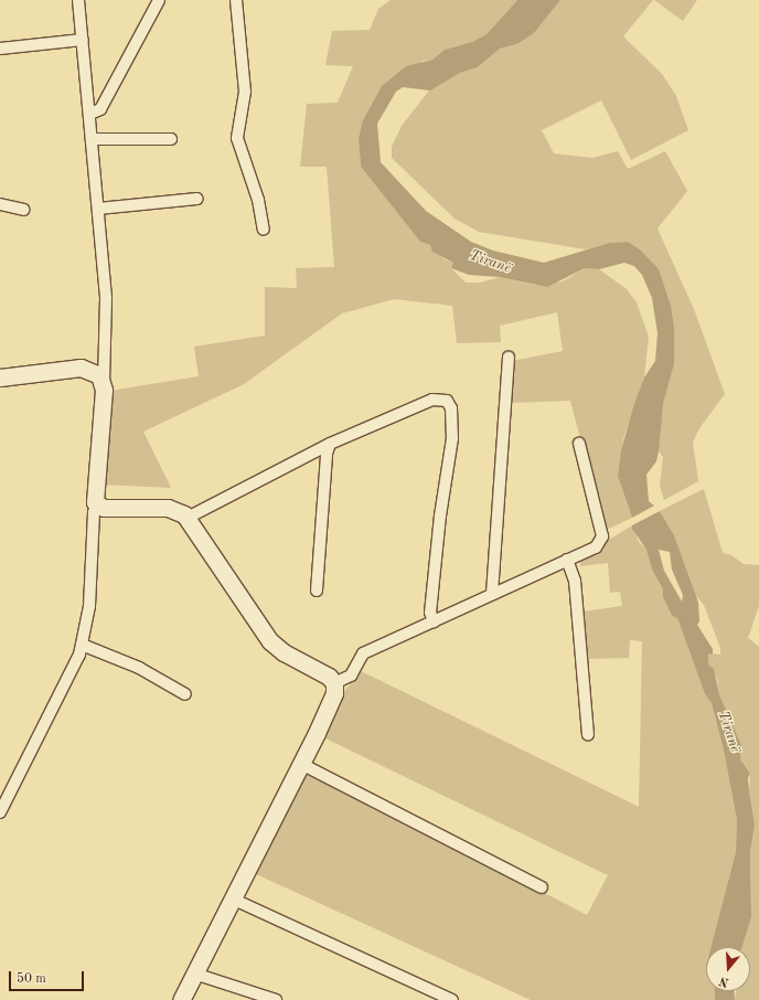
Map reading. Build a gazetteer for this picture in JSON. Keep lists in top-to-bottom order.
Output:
{
  "water": ["Tiranë"],
  "scale_bar": "50 m",
  "north": "bottom"
}
